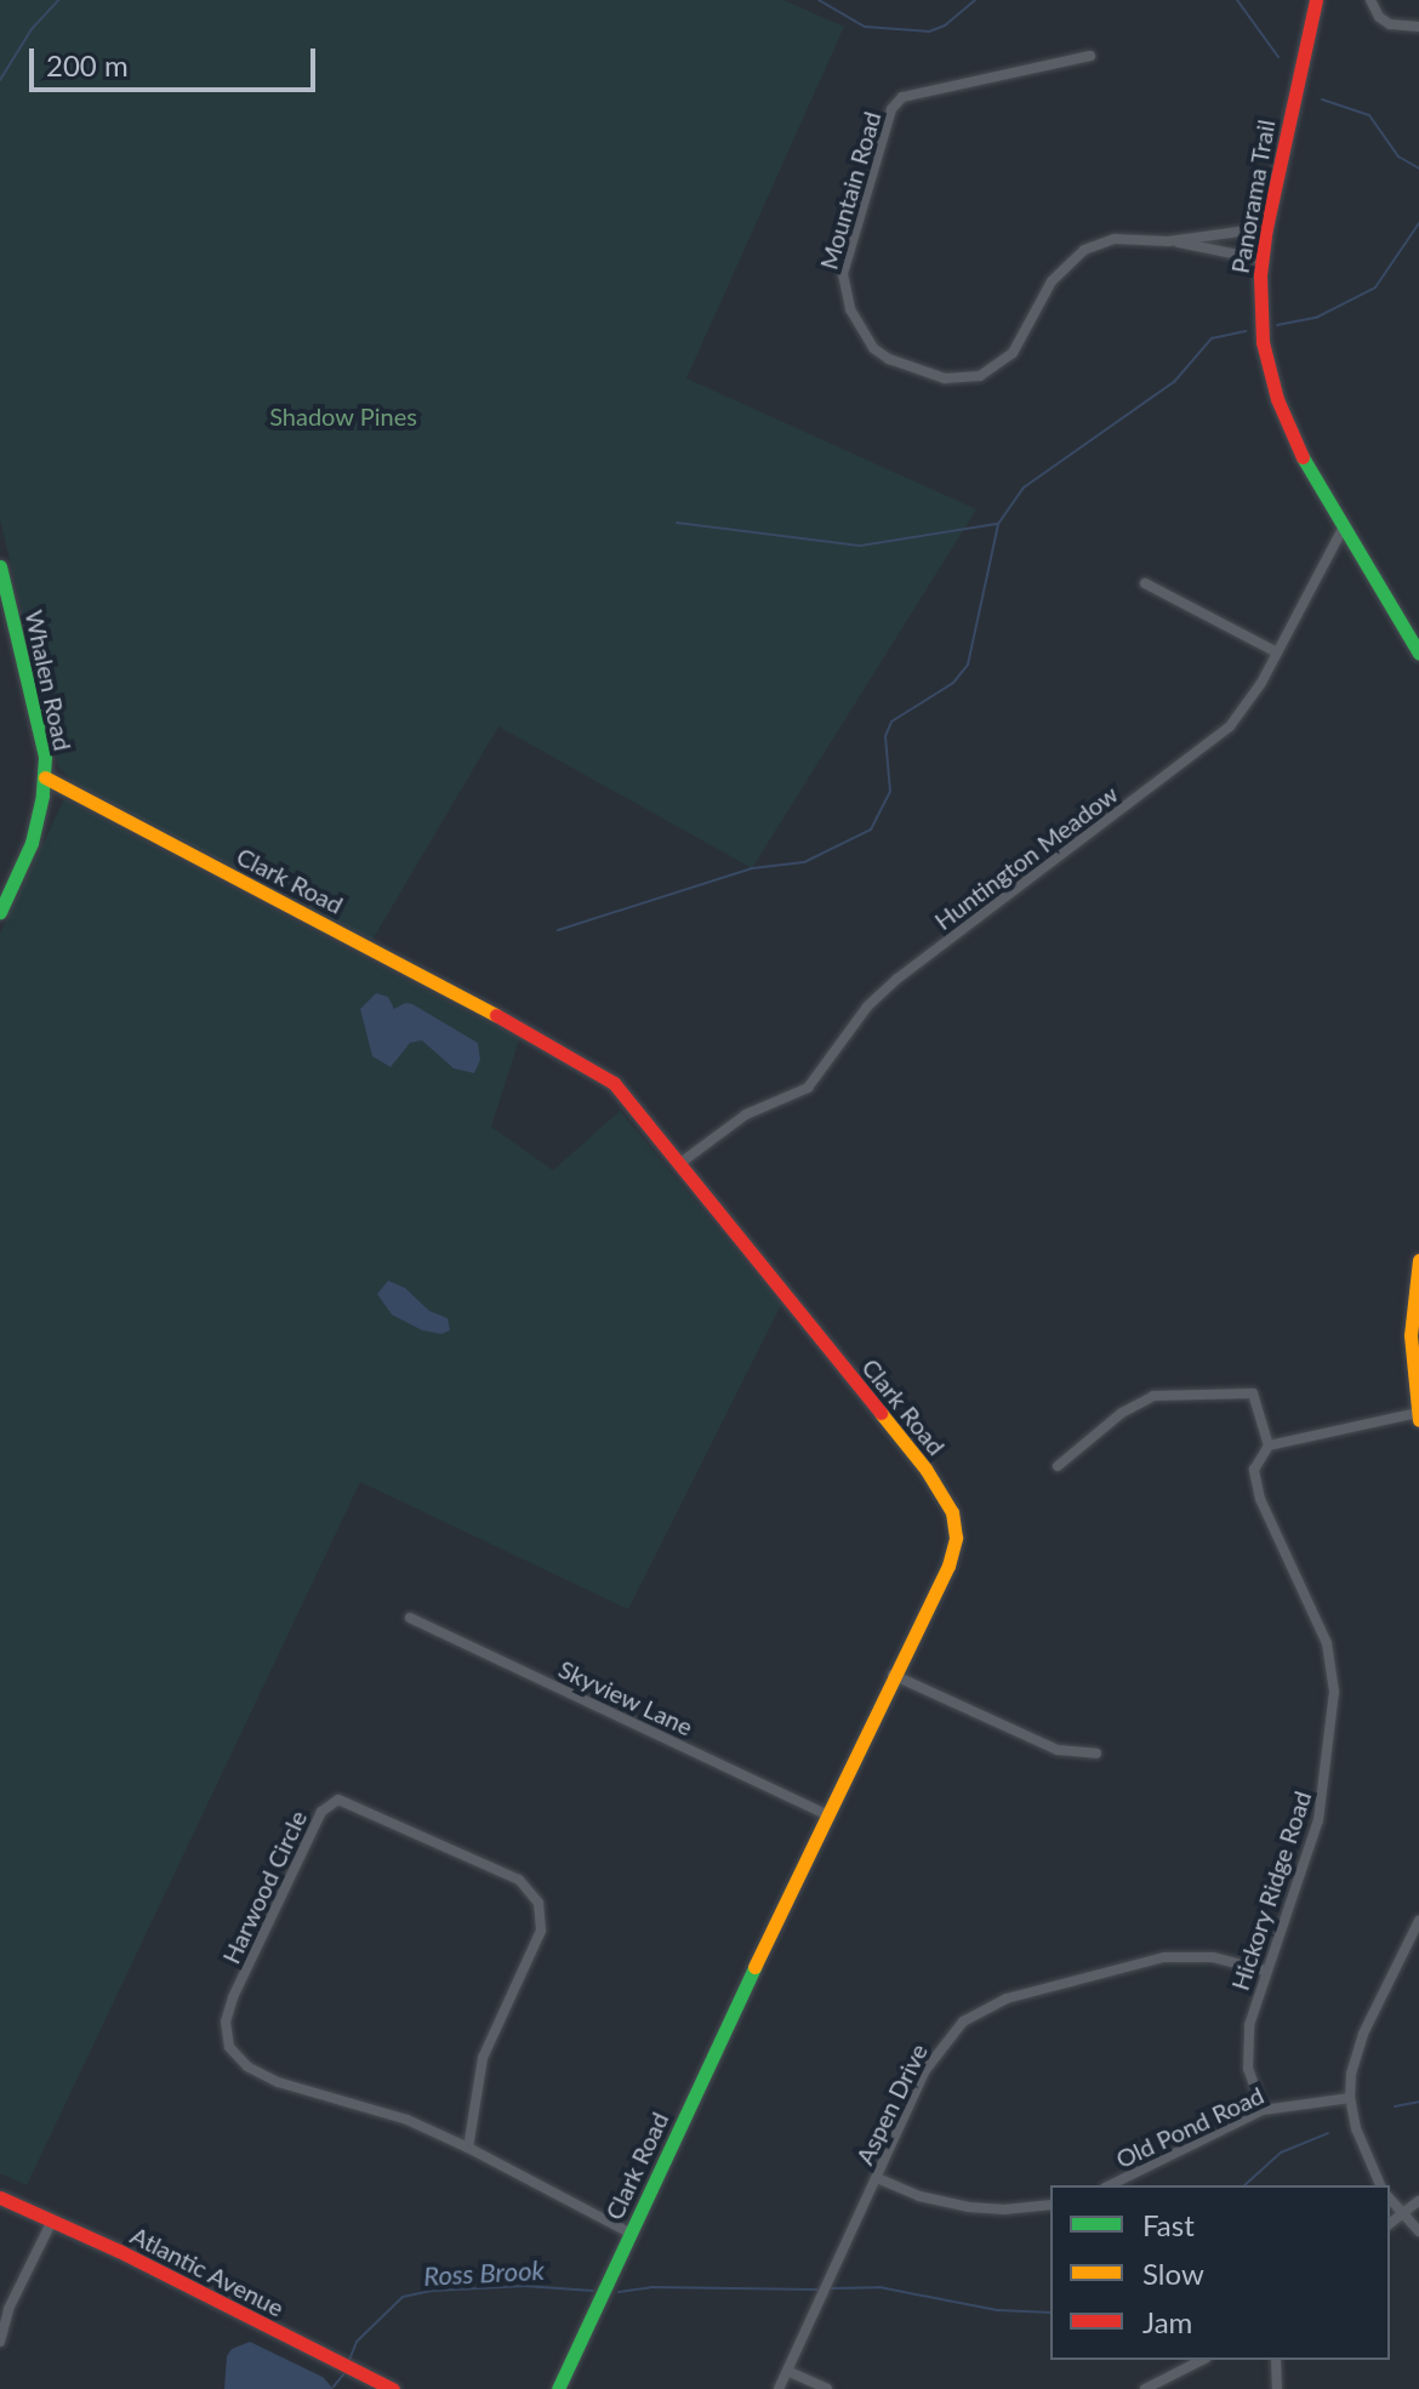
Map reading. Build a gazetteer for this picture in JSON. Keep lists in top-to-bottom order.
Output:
{
  "streets": {
    "street": [
      "Mountain Road",
      "Panorama Trail",
      "Whalen Road",
      "Huntington Meadow",
      "Clark Road",
      "Skyview Lane",
      "Harwood Circle",
      "Hickory Ridge Road",
      "Aspen Drive",
      "Old Pond Road",
      "Atlantic Avenue"
    ]
  },
  "crossings": [
    ["Mountain Road", "Panorama Trail"],
    ["Panorama Trail", "Huntington Meadow"],
    ["Whalen Road", "Clark Road"],
    ["Huntington Meadow", "Clark Road"],
    ["Clark Road", "Skyview Lane"],
    ["Clark Road", "Harwood Circle"],
    ["Hickory Ridge Road", "Aspen Drive"],
    ["Hickory Ridge Road", "Old Pond Road"]
  ],
  "water": ["Ross Brook"],
  "parks": ["Shadow Pines"],
  "legend": ["Fast", "Slow", "Jam"],
  "scale_bar": "200 m"
}
